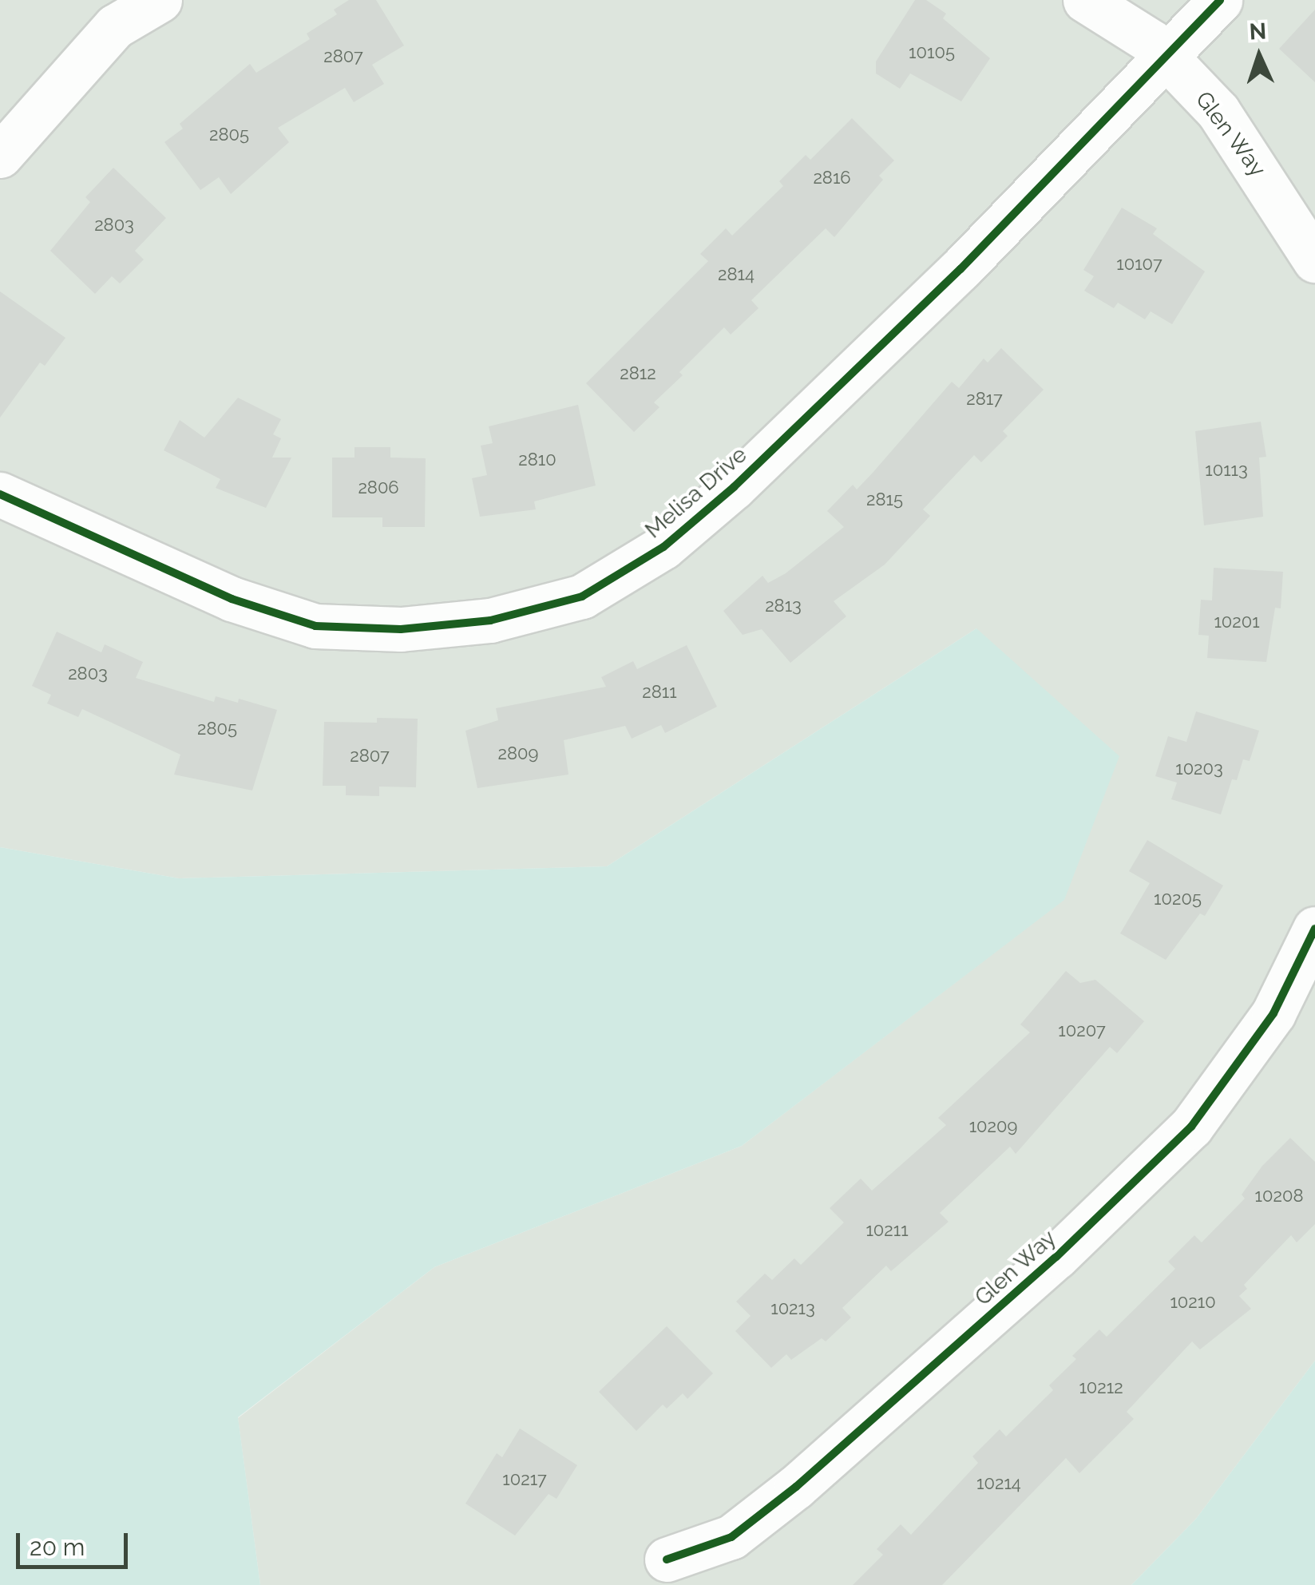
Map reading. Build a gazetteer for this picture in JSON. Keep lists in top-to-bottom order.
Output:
{
  "streets": {
    "street": ["Glen Way", "Melisa Drive"]
  },
  "crossings": [
    ["Glen Way", "Melisa Drive"]
  ],
  "house_numbers": [
    "10105",
    "2807",
    "2805",
    "2816",
    "2803",
    "10107",
    "2814",
    "2812",
    "2817",
    "2810",
    "10113",
    "2806",
    "2815",
    "2813",
    "10201",
    "2803",
    "2811",
    "2805",
    "2809",
    "2807",
    "10203",
    "10205",
    "10207",
    "10209",
    "10208",
    "10211",
    "10210",
    "10213",
    "10212",
    "10217",
    "10214"
  ],
  "scale_bar": "20 m",
  "north": "top"
}
